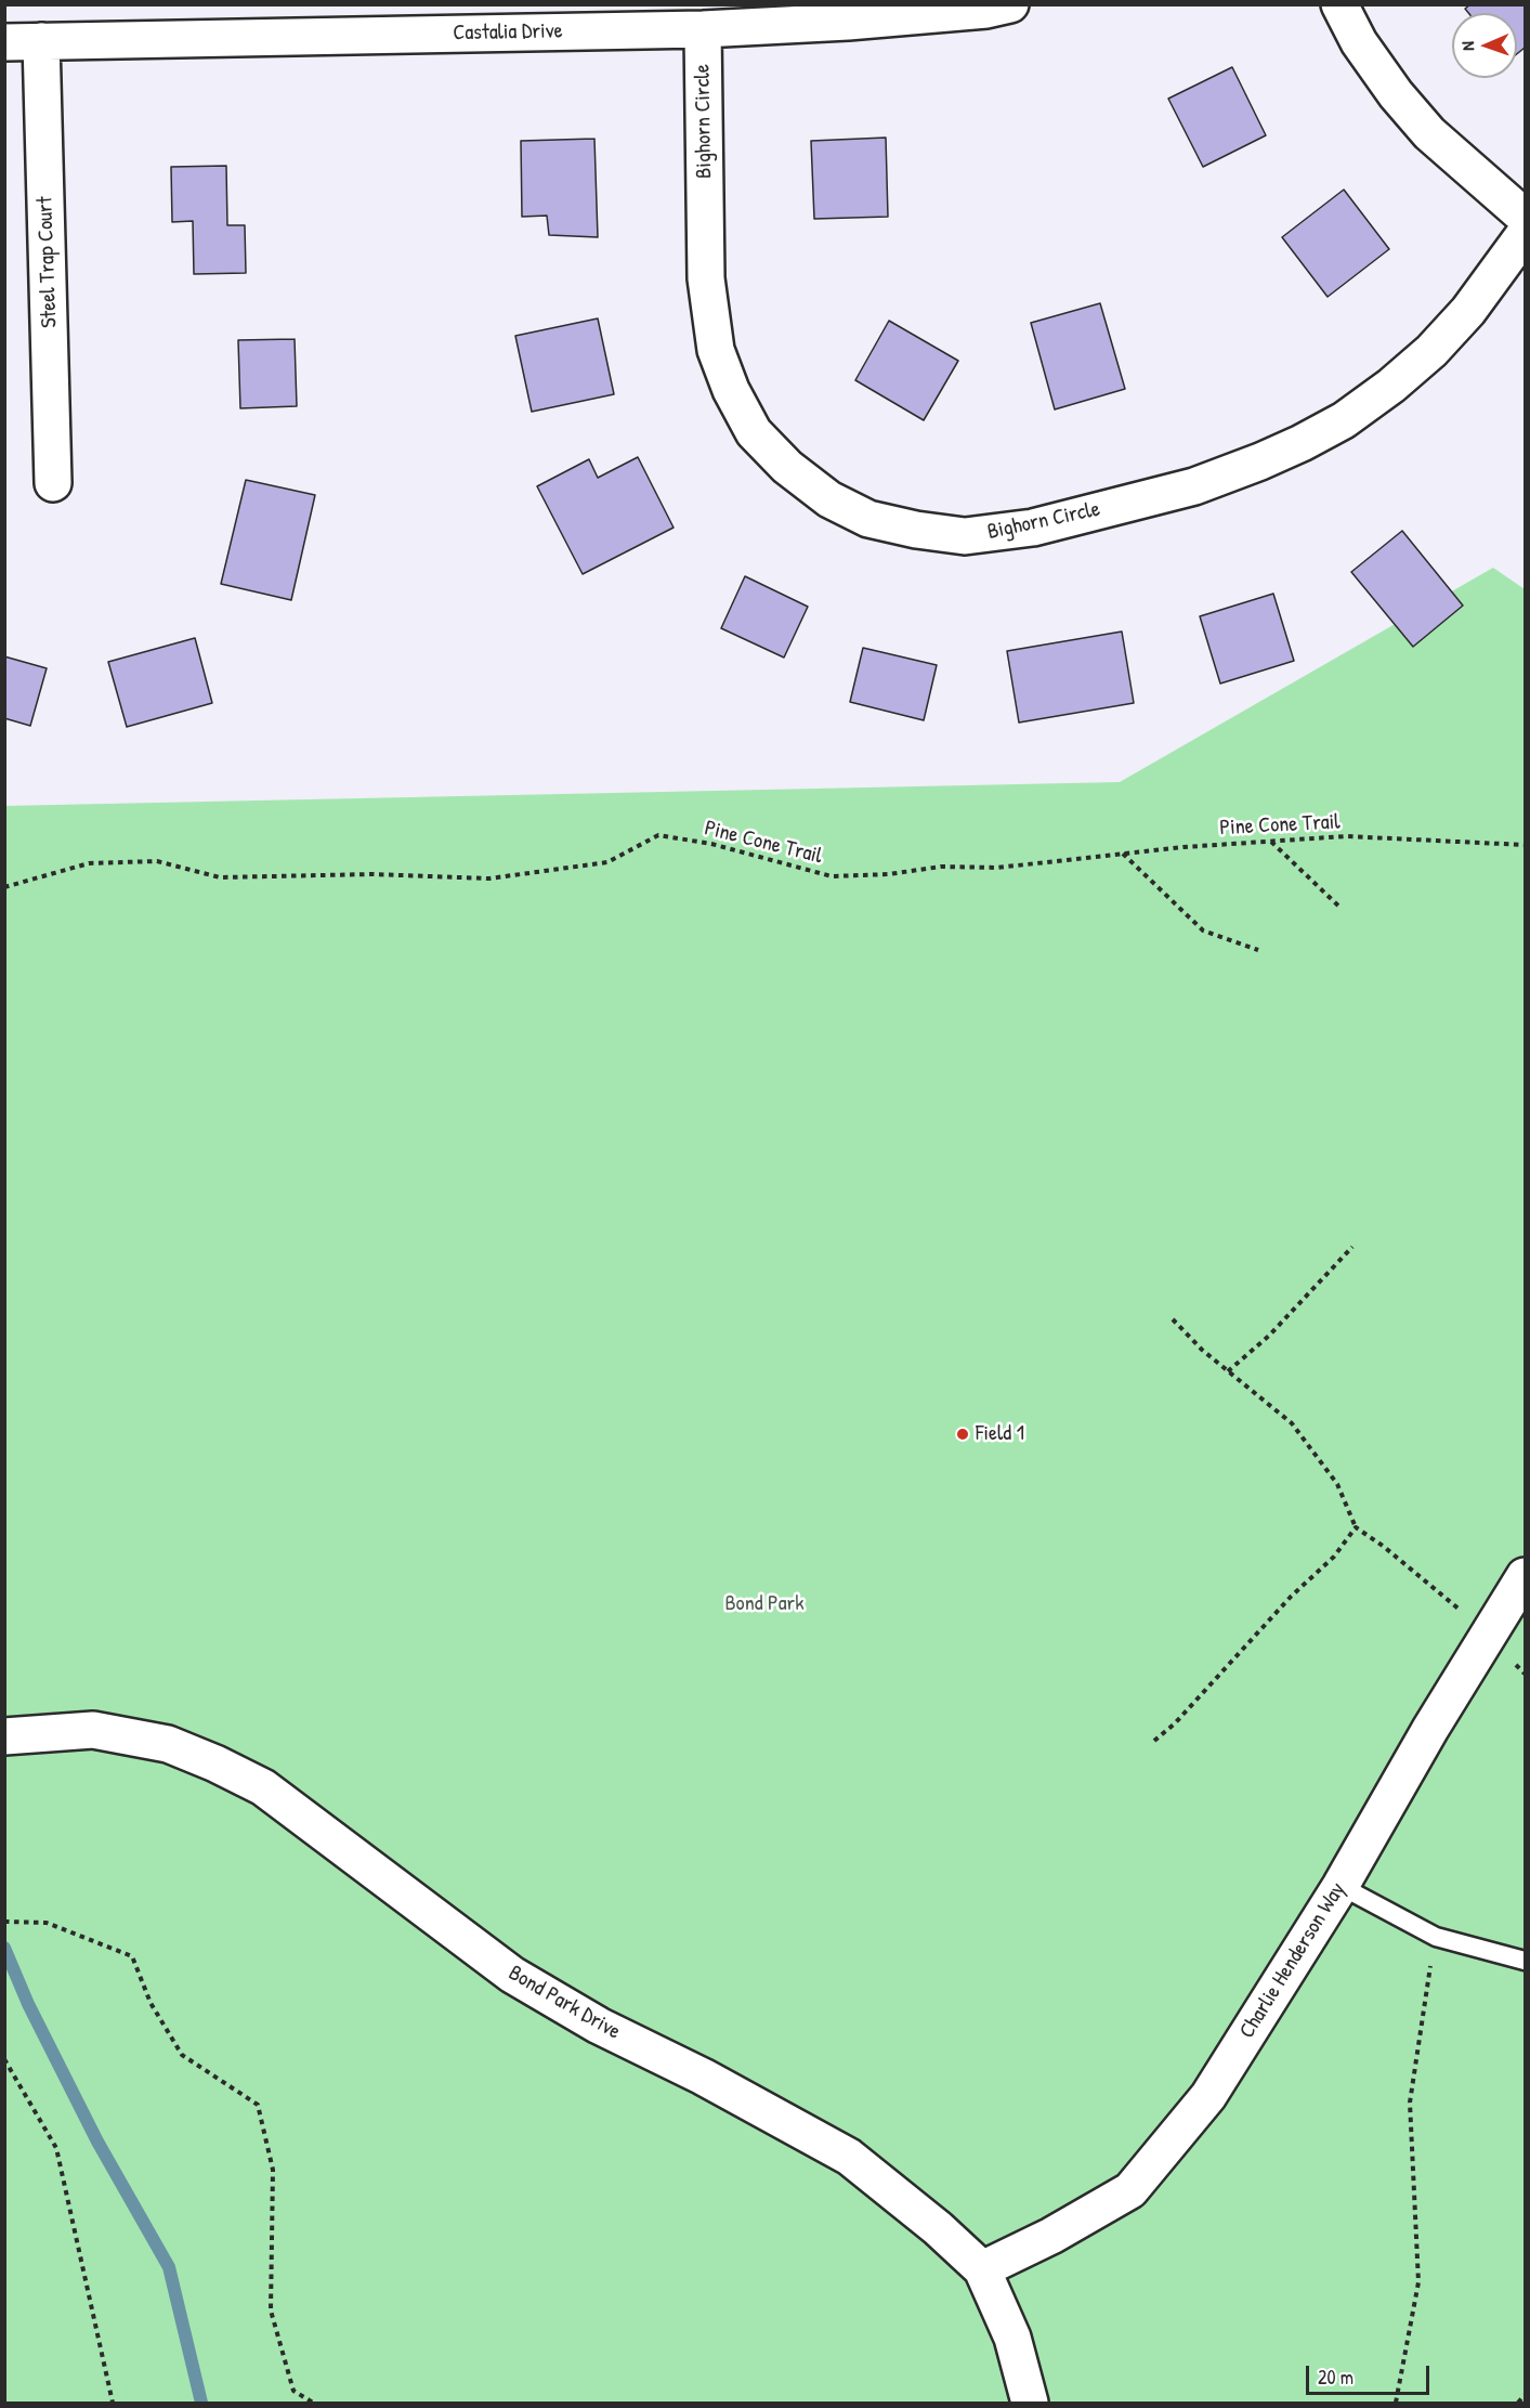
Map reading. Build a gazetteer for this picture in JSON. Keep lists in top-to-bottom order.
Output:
{
  "streets": {
    "street": [
      "Castalia Drive",
      "Bighorn Circle",
      "Steel Trap Court",
      "Charlie Henderson Way",
      "Bond Park Drive"
    ],
    "path": ["Pine Cone Trail"]
  },
  "crossings": [
    ["Castalia Drive", "Bighorn Circle"],
    ["Castalia Drive", "Steel Trap Court"],
    ["Charlie Henderson Way", "Bond Park Drive"]
  ],
  "parks": ["Bond Park"],
  "places": ["Field 1"],
  "scale_bar": "20 m",
  "north": "left"
}
